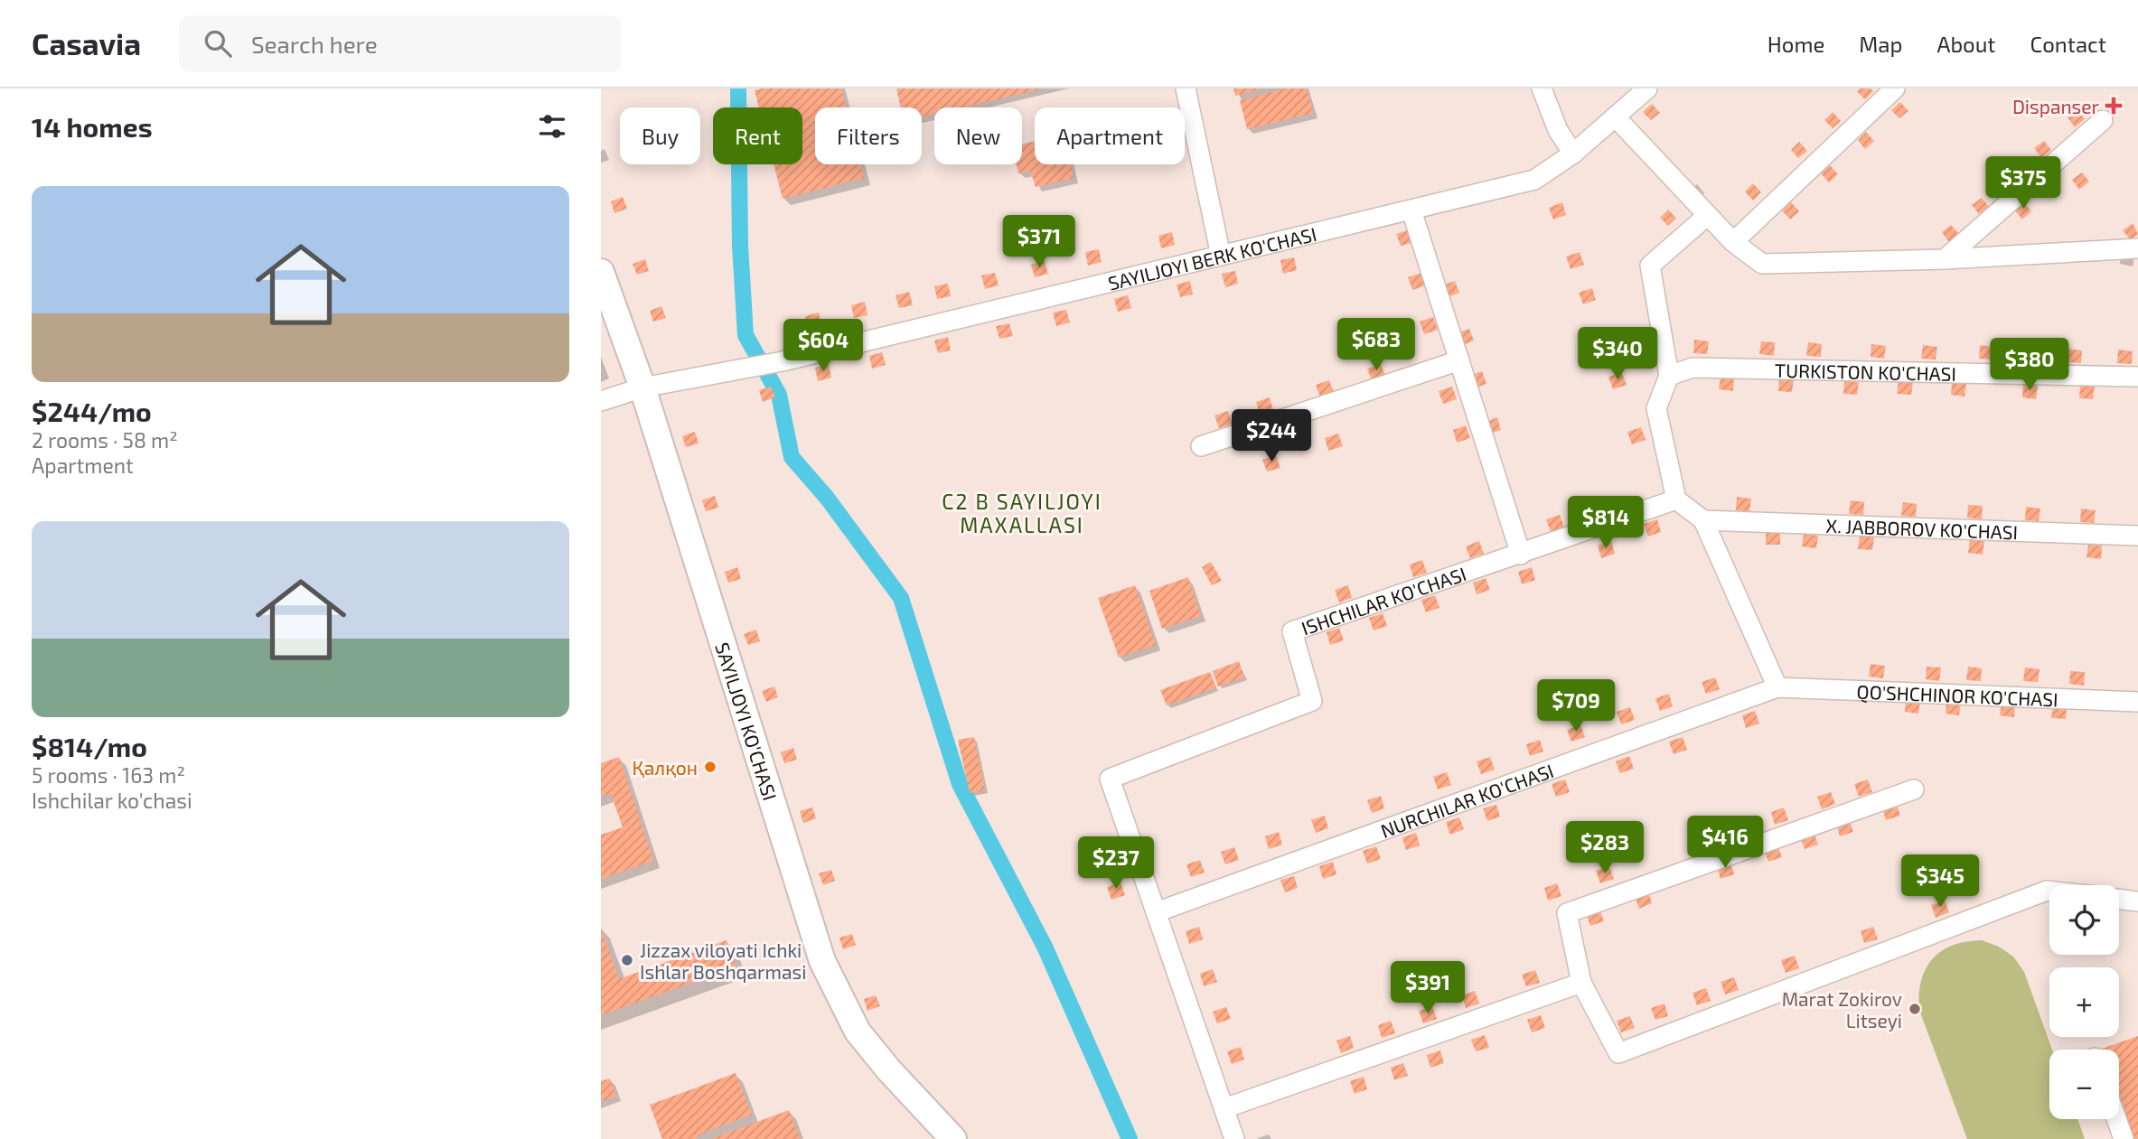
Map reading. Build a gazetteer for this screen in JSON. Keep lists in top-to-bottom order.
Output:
{
  "streets": {
    "main road": ["SAYILJOYI KO'CHASI"],
    "street": [
      "SAYILJOYI BERK KO'CHASI",
      "TURKISTON KO'CHASI",
      "X. JABBOROV KO'CHASI",
      "ISHCHILAR KO'CHASI",
      "QO'SHCHINOR KO'CHASI",
      "NURCHILAR KO'CHASI"
    ]
  },
  "crossings": [
    ["SAYILJOYI BERK KO'CHASI", "SAYILJOYI KO'CHASI"],
    ["ISHCHILAR KO'CHASI", "NURCHILAR KO'CHASI"],
    ["QO'SHCHINOR KO'CHASI", "NURCHILAR KO'CHASI"]
  ],
  "districts": ["C2 B SAYILJOYI MAXALLASI"],
  "places": {
    "health": ["Dispanser"],
    "other": ["Қалқон", "Jizzax viloyati Ichki Ishlar Boshqarmasi", "Marat Zokirov Litseyi"]
  },
  "page": {
    "header": "Casavia",
    "search": "Search here",
    "nav": [
      "Home",
      "Map",
      "About",
      "Contact"
    ],
    "heading": "14 homes",
    "chip": [
      "Buy",
      "Rent",
      "Filters",
      "New",
      "Apartment"
    ],
    "price": [
      "$375",
      "$371",
      "$683",
      "$604",
      "$340",
      "$380",
      "$244",
      "$814",
      "$709",
      "$416",
      "$283",
      "$237",
      "$345",
      "$391"
    ],
    "list": [
      {
        "name": "$244/mo",
        "note": "2 rooms · 58 m² · Apartment"
      },
      {
        "name": "$814/mo",
        "note": "5 rooms · 163 m² · Ishchilar ko'chasi"
      }
    ],
    "map_buttons": ["+", "−"]
  }
}
